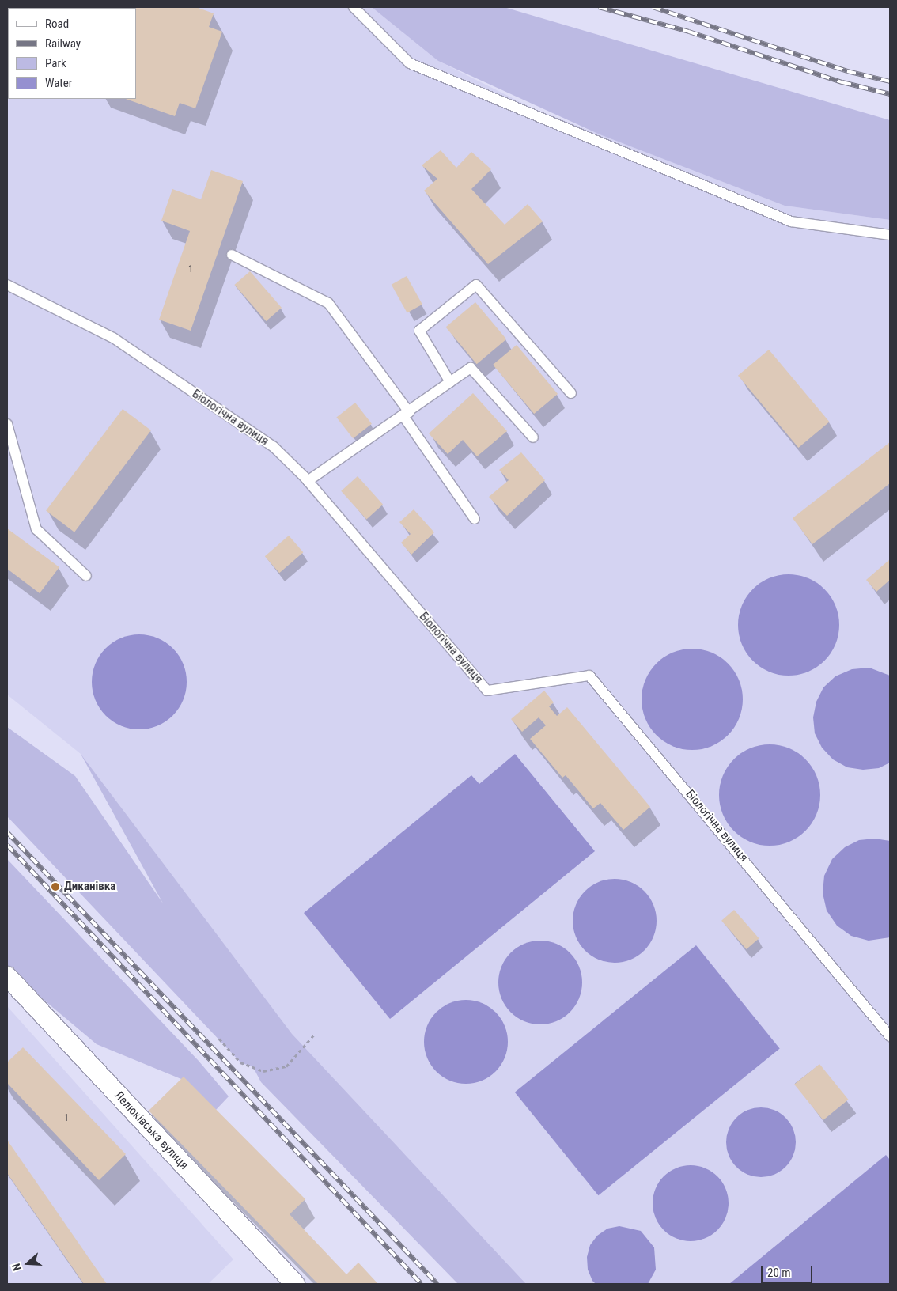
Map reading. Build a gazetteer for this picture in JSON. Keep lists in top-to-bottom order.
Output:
{
  "streets": {
    "street": ["Лелюківська вулиця"],
    "lane": ["Біологічна вулиця"]
  },
  "places": ["Диканівка"],
  "house_numbers": ["1", "1"],
  "legend": [
    "Road",
    "Railway",
    "Park",
    "Water"
  ],
  "scale_bar": "20 m",
  "north": "left"
}
